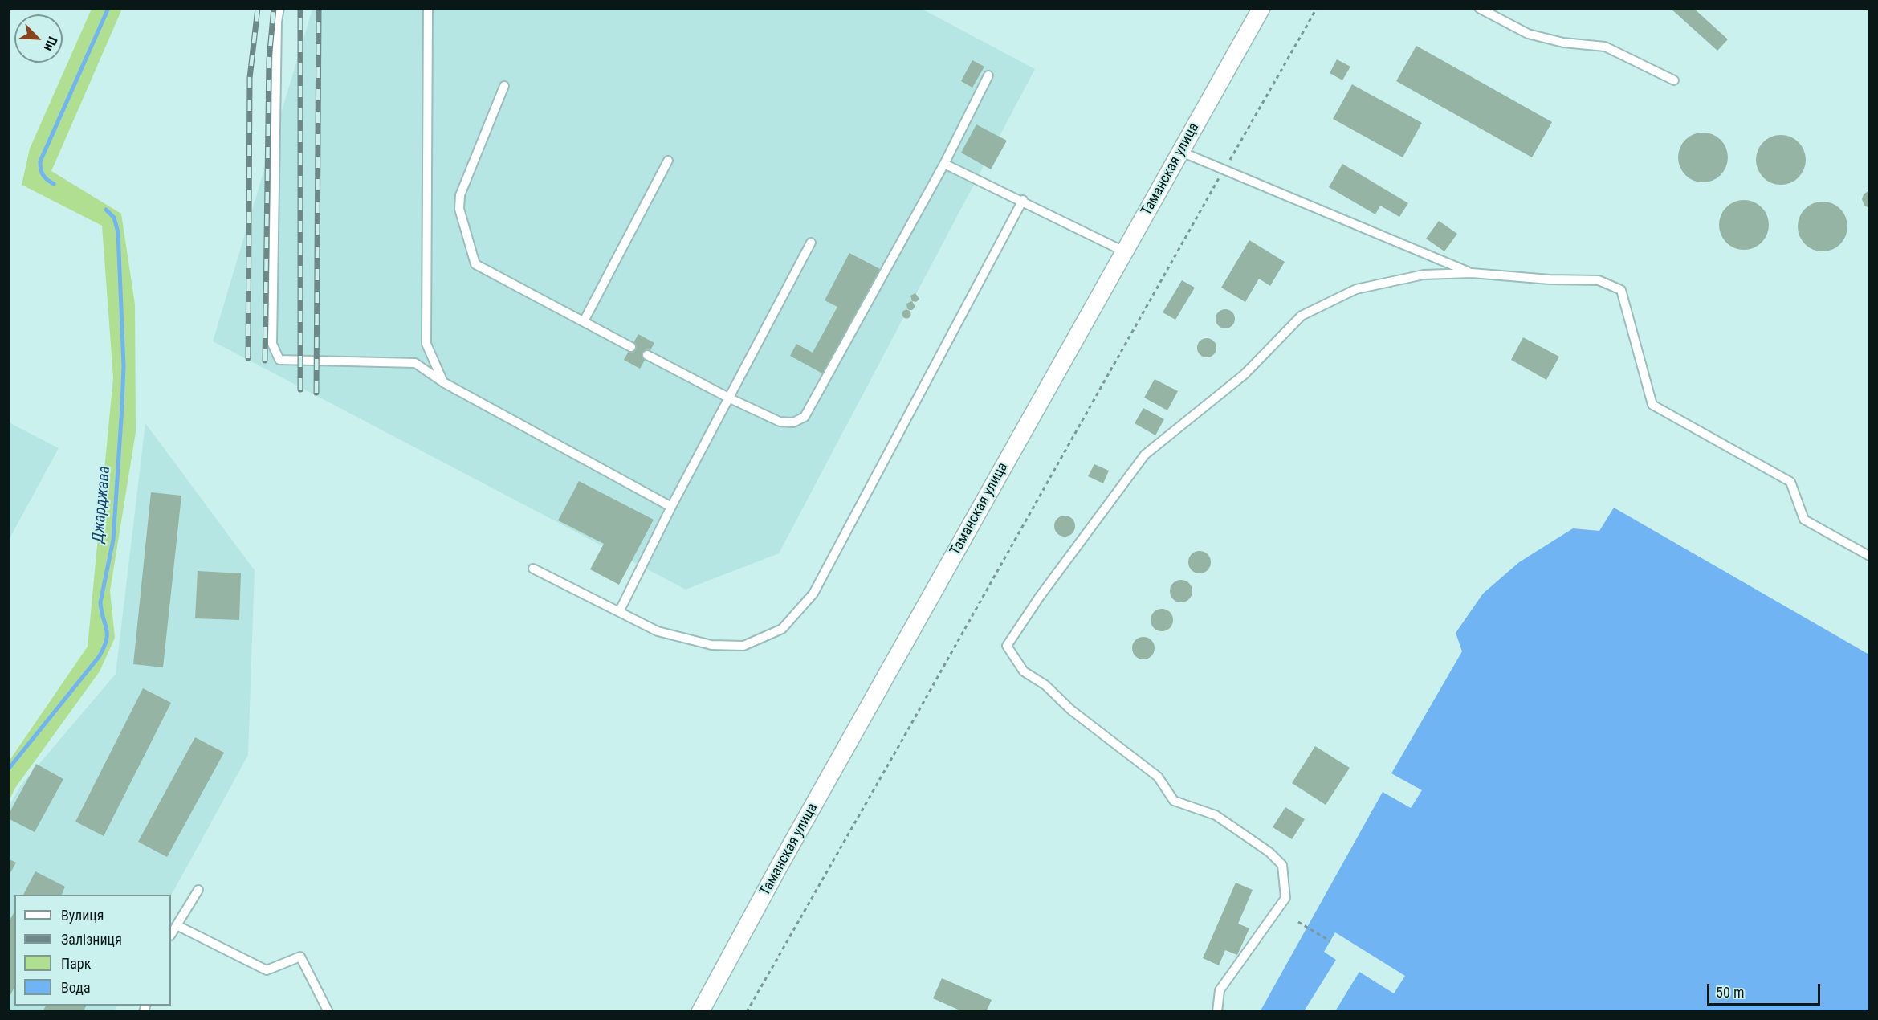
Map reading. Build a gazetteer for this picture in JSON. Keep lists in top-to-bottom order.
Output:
{
  "streets": {
    "street": ["Таманская улица"]
  },
  "water": ["Джарджава"],
  "legend": [
    "Вулиця",
    "Залізниця",
    "Парк",
    "Вода"
  ],
  "scale_bar": "50 m",
  "north": "bottom right"
}
